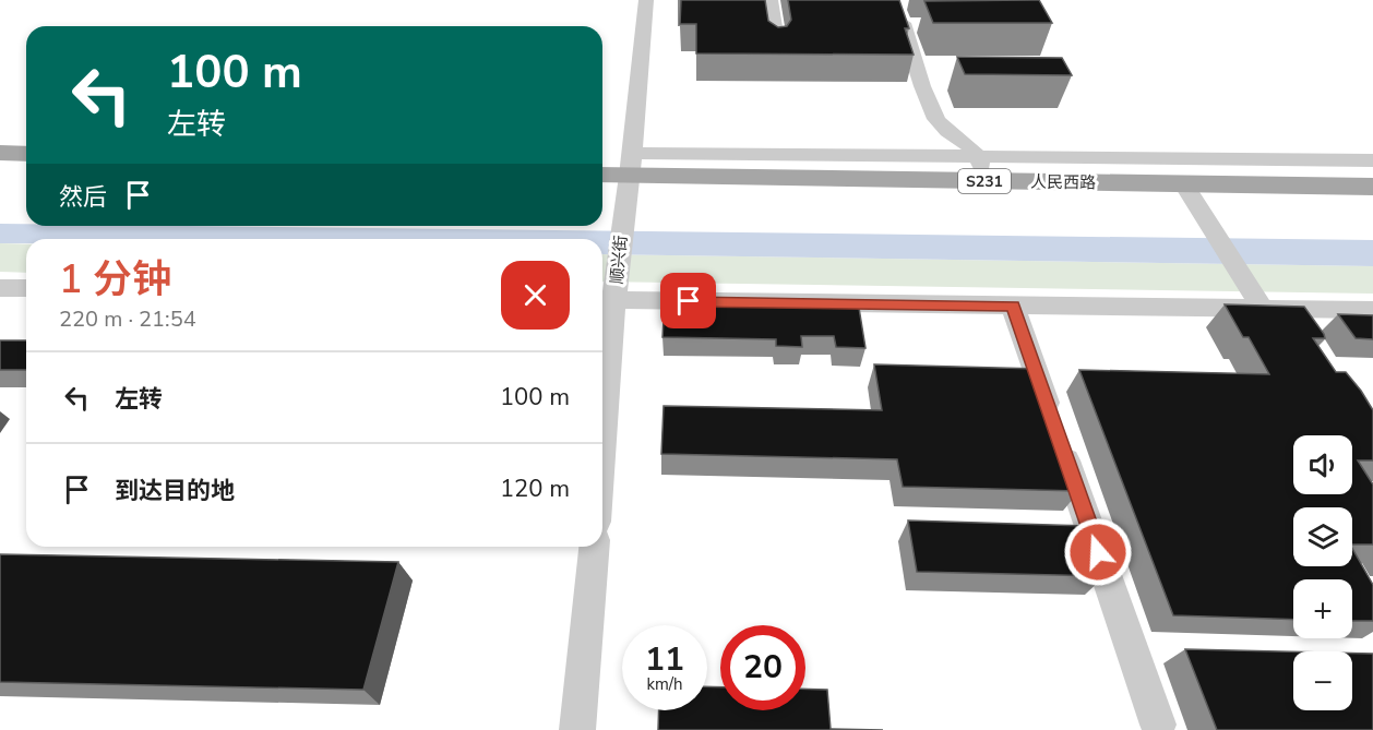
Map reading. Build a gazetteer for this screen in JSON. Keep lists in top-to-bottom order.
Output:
{
  "streets": {
    "main road": ["S231", "人民西路"],
    "street": ["顺兴街"]
  },
  "crossings": [
    ["人民西路", "顺兴街"]
  ],
  "page": {
    "turn": ["100 m", "左转"],
    "then": "然后",
    "heading": ["1 分钟", "220 m · 21:54"],
    "list": [
      {
        "name": "左转",
        "value": "100 m"
      },
      {
        "name": "到达目的地",
        "value": "120 m"
      }
    ],
    "map_buttons": ["+", "−"],
    "speed": "11 km/h",
    "limit": "20"
  }
}
